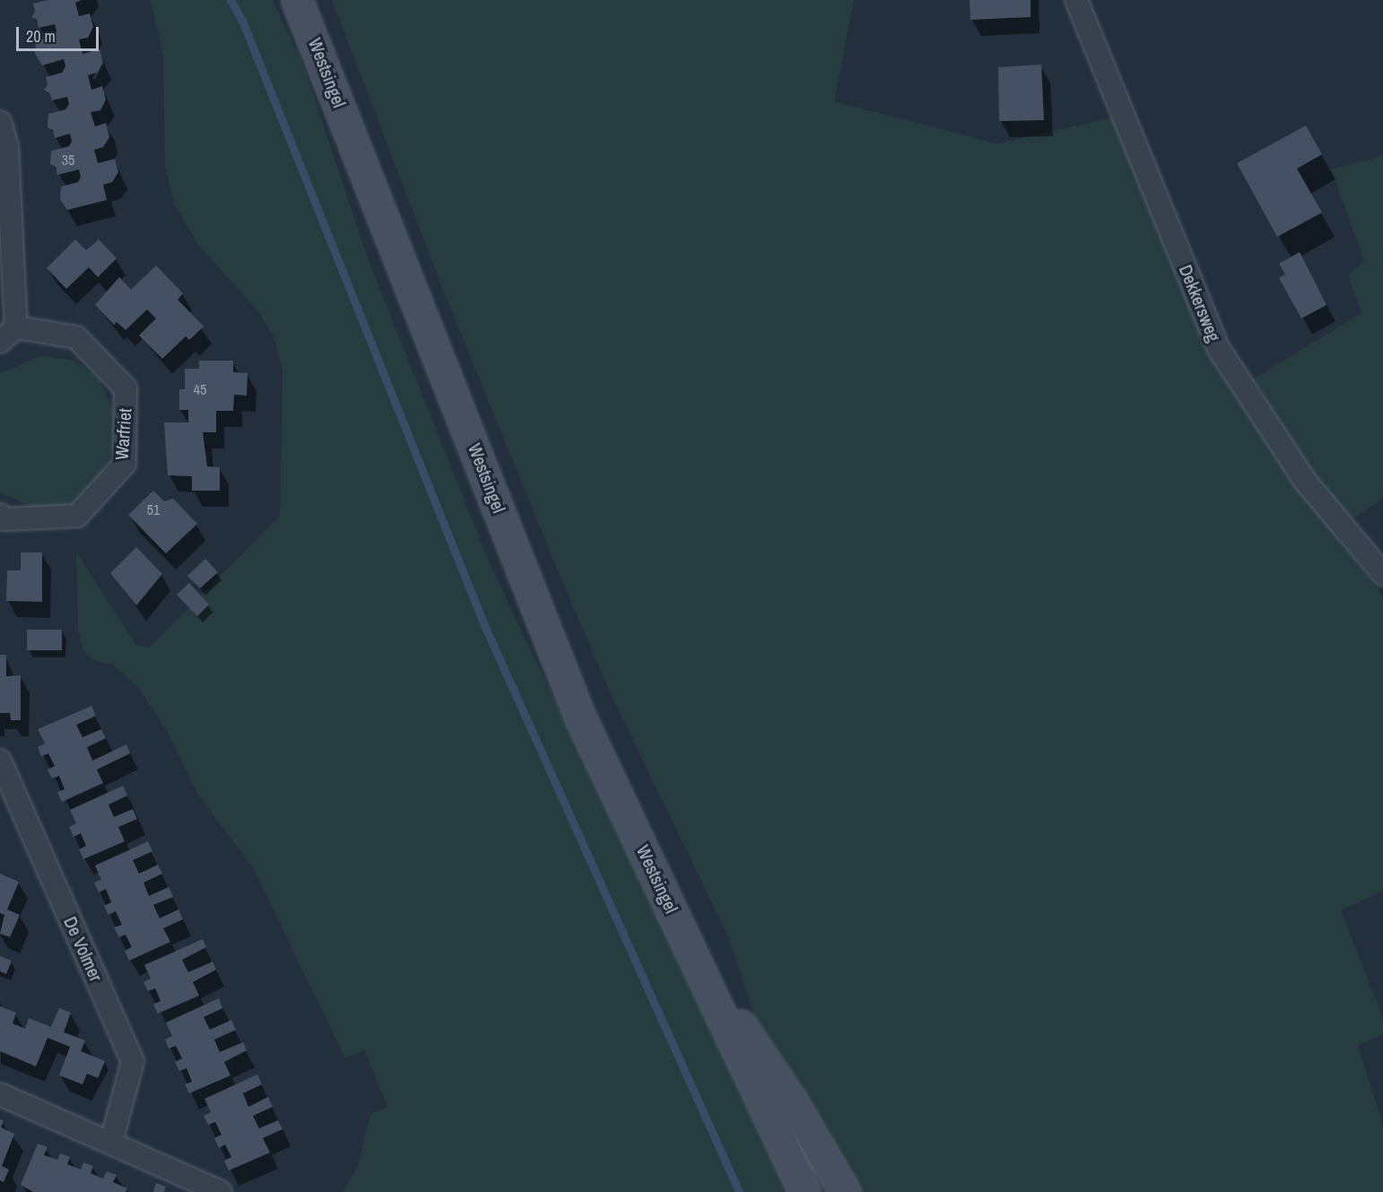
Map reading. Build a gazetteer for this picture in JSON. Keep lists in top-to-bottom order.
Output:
{
  "streets": {
    "main road": ["Westsingel"],
    "street": ["Dekkersweg", "Warfriet", "De Volmer"]
  },
  "house_numbers": ["35", "45", "51"],
  "scale_bar": "20 m"
}
